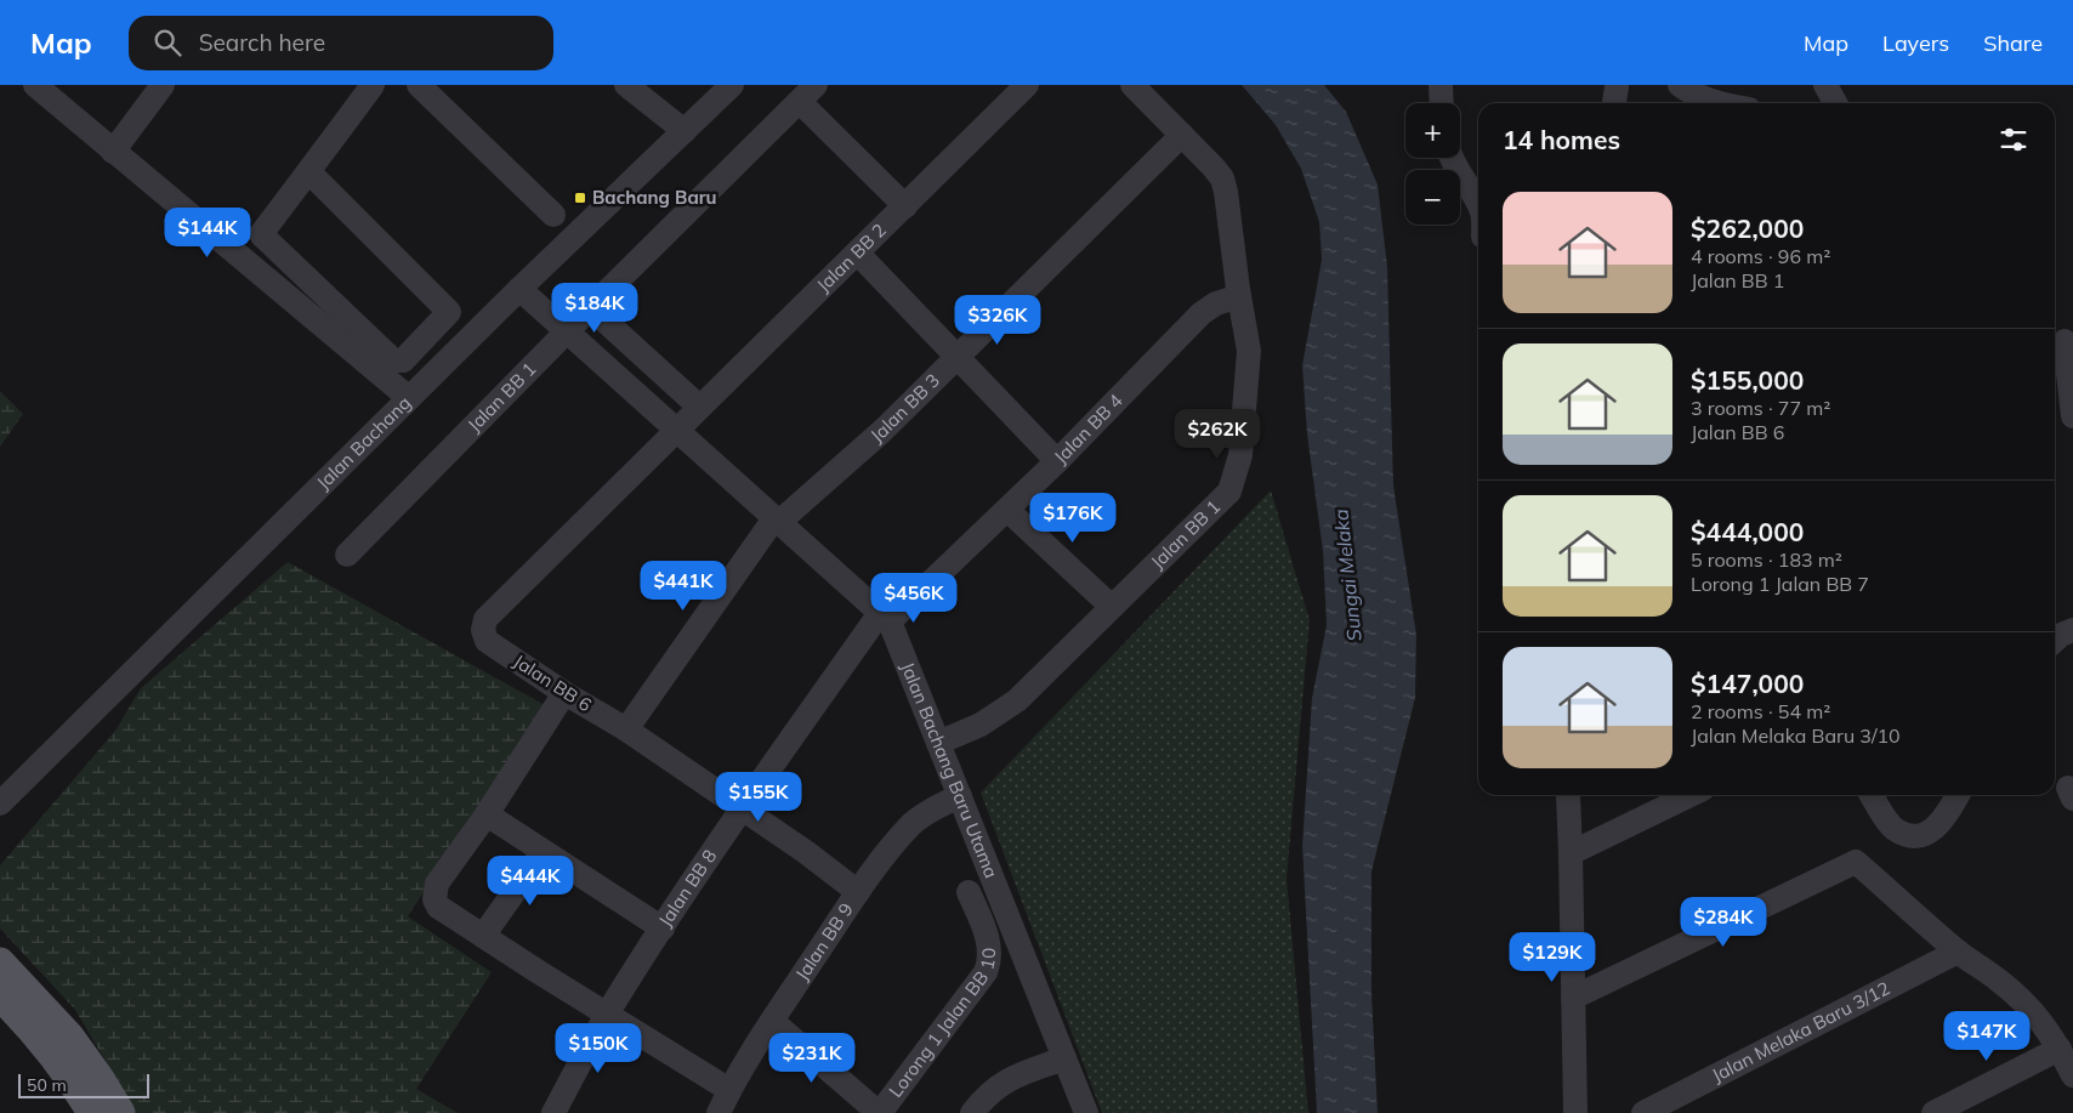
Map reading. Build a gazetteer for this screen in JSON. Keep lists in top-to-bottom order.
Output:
{
  "streets": {
    "street": [
      "Jalan BB 2",
      "Jalan BB 1",
      "Jalan BB 3",
      "Jalan BB 4",
      "Jalan Bachang",
      "Jalan BB 6",
      "Jalan Bachang Baru Utama",
      "Jalan BB 8",
      "Jalan BB 9",
      "Lorong 1 Jalan BB 10",
      "Jalan Melaka Baru 3/12"
    ]
  },
  "crossings": [
    ["Jalan BB 2", "Jalan BB 6"],
    ["Jalan BB 2", "Jalan Bachang Baru Utama"],
    ["Jalan BB 1", "Jalan BB 3"],
    ["Jalan BB 1", "Jalan BB 4"],
    ["Jalan BB 1", "Jalan Bachang Baru Utama"],
    ["Jalan BB 3", "Jalan BB 6"],
    ["Jalan BB 3", "Jalan Bachang Baru Utama"],
    ["Jalan BB 4", "Jalan Bachang Baru Utama"],
    ["Jalan BB 4", "Jalan BB 8"],
    ["Jalan Bachang", "Jalan Bachang Baru Utama"],
    ["Jalan BB 6", "Jalan Bachang Baru Utama"],
    ["Jalan BB 6", "Jalan BB 8"],
    ["Jalan BB 6", "Jalan BB 9"],
    ["Jalan Bachang Baru Utama", "Jalan BB 8"],
    ["Jalan Bachang Baru Utama", "Jalan BB 9"]
  ],
  "water": ["Sungai Melaka"],
  "places": {
    "transit": ["Bachang Baru"]
  },
  "scale_bar": "50 m",
  "page": {
    "header": "Map",
    "search": "Search here",
    "nav": ["Map", "Layers", "Share"],
    "map_buttons": ["+", "−"],
    "heading": "14 homes",
    "list": [
      {
        "name": "$262,000",
        "note": "4 rooms · 96 m² · Jalan BB 1"
      },
      {
        "name": "$155,000",
        "note": "3 rooms · 77 m² · Jalan BB 6"
      },
      {
        "name": "$444,000",
        "note": "5 rooms · 183 m² · Lorong 1 Jalan BB 7"
      },
      {
        "name": "$147,000",
        "note": "2 rooms · 54 m² · Jalan Melaka Baru 3/10"
      }
    ],
    "price": [
      "$144K",
      "$184K",
      "$326K",
      "$262K",
      "$176K",
      "$441K",
      "$456K",
      "$155K",
      "$444K",
      "$284K",
      "$129K",
      "$147K",
      "$150K",
      "$231K"
    ],
    "scale": "50 m"
  }
}
